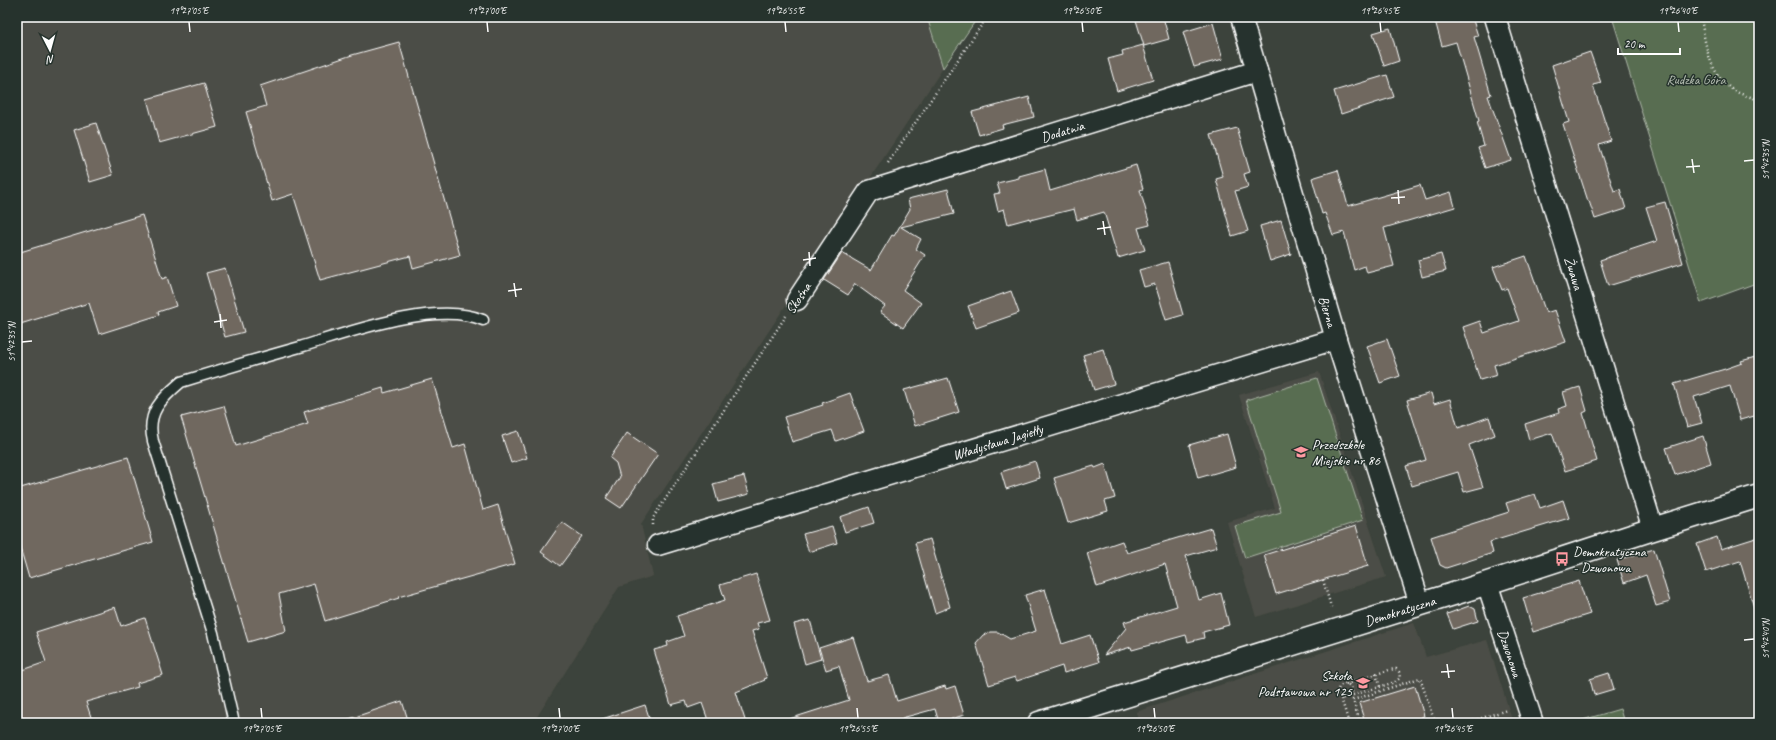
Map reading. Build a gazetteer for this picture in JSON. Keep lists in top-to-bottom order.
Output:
{
  "streets": {
    "street": [
      "Dodatnia",
      "Żwawa",
      "Skośna",
      "Bierna",
      "Władysława Jagiełły",
      "Demokratyczna",
      "Dzwonowa"
    ]
  },
  "crossings": [
    ["Dodatnia", "Skośna"],
    ["Dodatnia", "Bierna"],
    ["Żwawa", "Demokratyczna"],
    ["Skośna", "Władysława Jagiełły"],
    ["Bierna", "Władysława Jagiełły"],
    ["Bierna", "Demokratyczna"],
    ["Demokratyczna", "Dzwonowa"]
  ],
  "parks": ["Rudzka Góra"],
  "places": {
    "school or university": ["Przedszkole Miejskie nr 86", "Szkoła Podstawowa nr 125"],
    "bus stop": ["Demokratyczna - Dzwonowa"]
  },
  "scale_bar": "20 m",
  "north": "bottom",
  "coordinates": [
    "19°27'05\"E",
    "19°27'00\"E",
    "19°26'55\"E",
    "19°26'50\"E",
    "19°26'45\"E",
    "19°26'40\"E",
    "51°42'35\"N",
    "51°42'40\"N"
  ]
}
